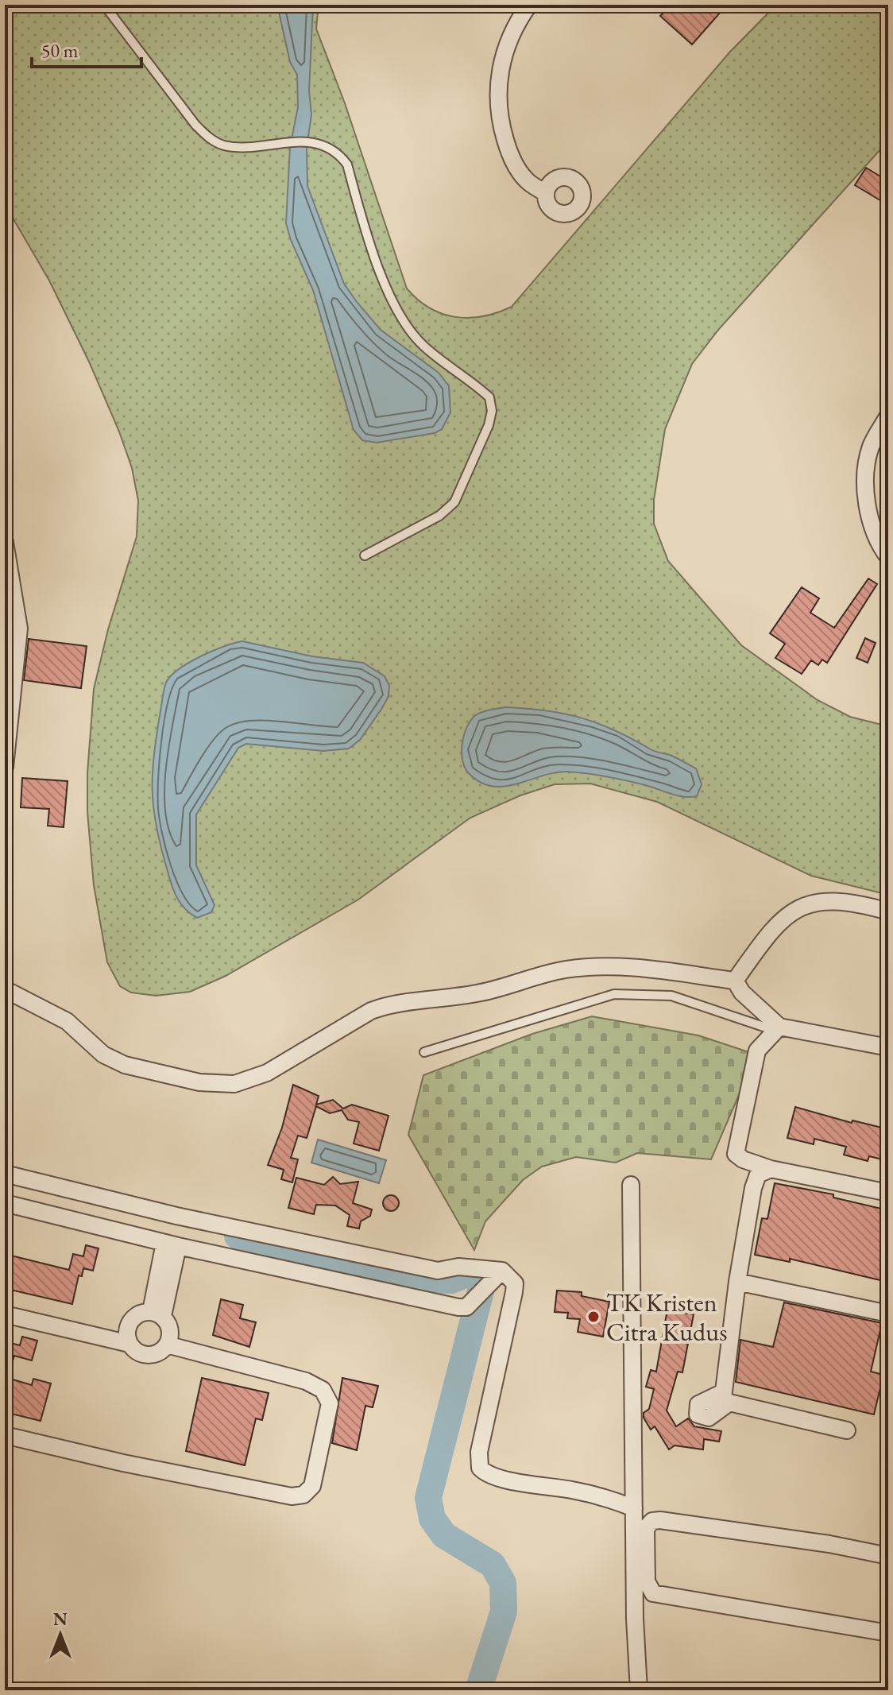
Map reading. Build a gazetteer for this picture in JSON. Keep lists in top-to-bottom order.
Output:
{
  "places": ["TK Kristen Citra Kudus"],
  "scale_bar": "50 m",
  "north": "top"
}
